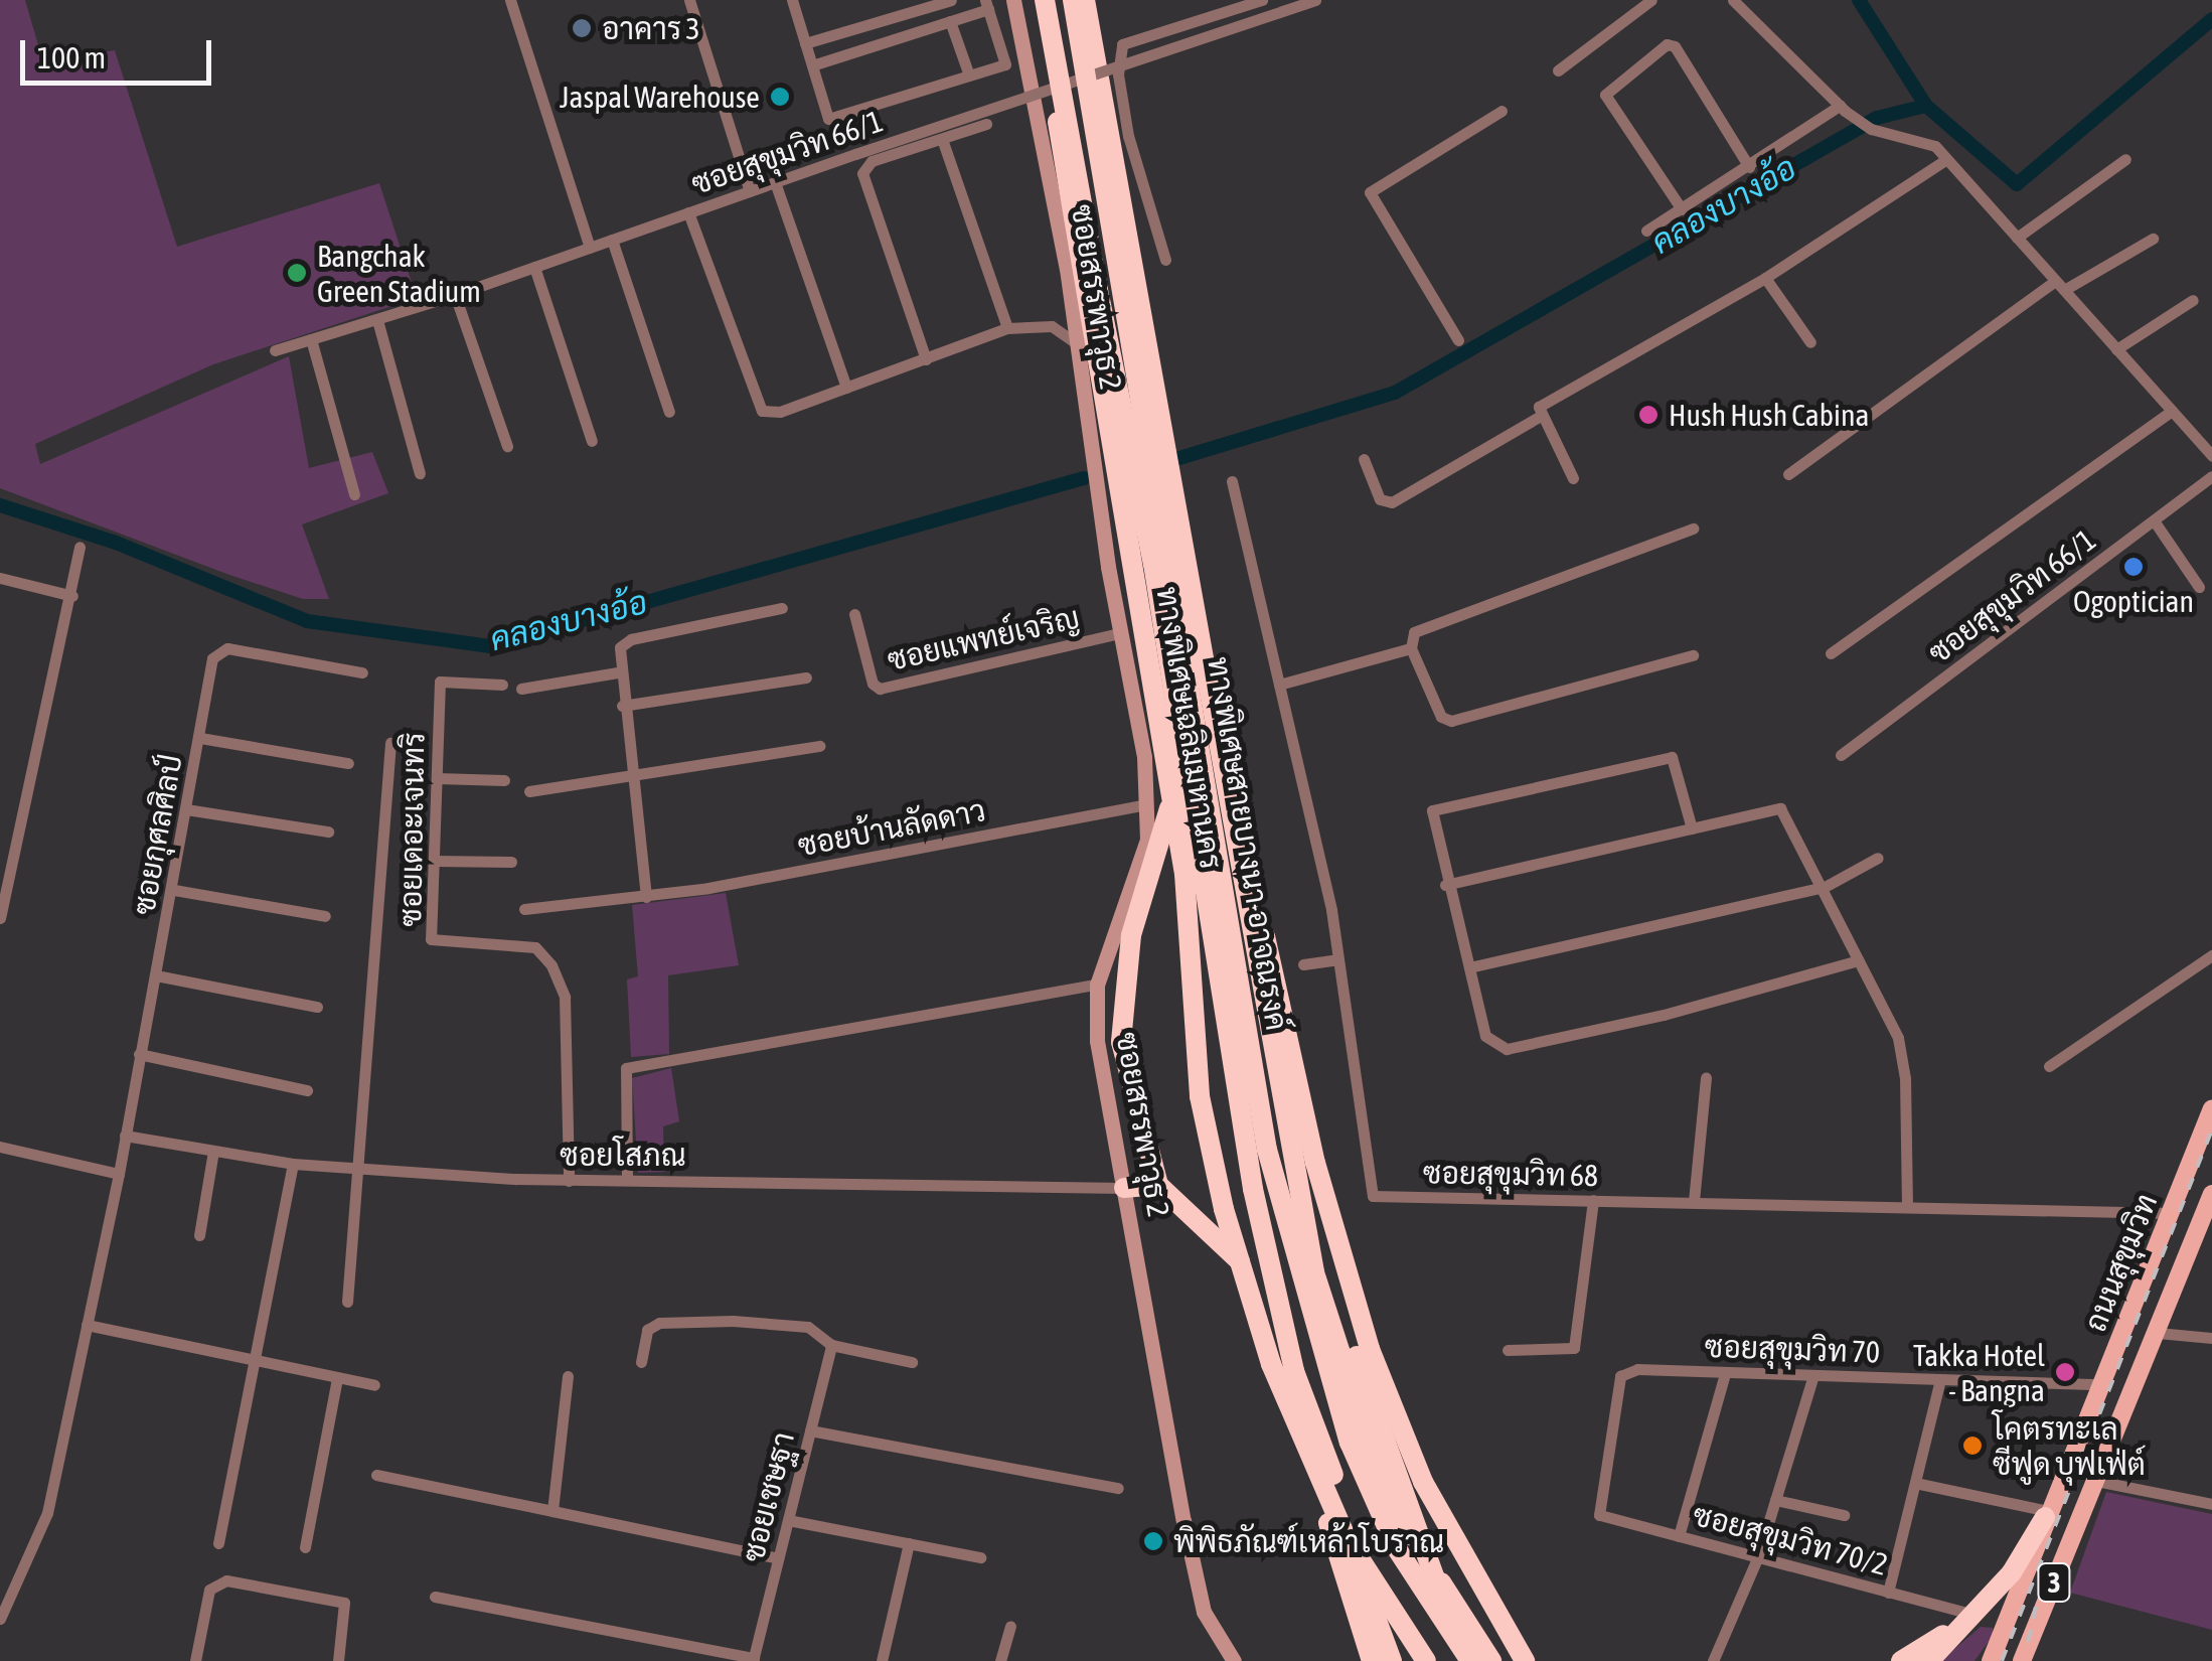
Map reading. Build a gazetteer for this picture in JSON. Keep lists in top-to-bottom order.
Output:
{
  "streets": {
    "highway": ["ทางพิเศษเฉลิมมหานคร", "ทางพิเศษสายบางนา-อาจณรงค์"],
    "main road": ["ถนนสุขุมวิท", "3"],
    "street": [
      "ซอยสุขุมวิท 66/1",
      "ซอยสรรพาวุธ 2",
      "ซอยแพทย์เจริญ",
      "ซอยบ้านลัดดาว",
      "ซอยเดอะเจนทริ",
      "ซอยกุศลศิลป์",
      "ซอยโสภณ",
      "ซอยสุขุมวิท 68",
      "ซอยสุขุมวิท 70",
      "ซอยเชษฐา",
      "ซอยสุขุมวิท 70/2"
    ]
  },
  "crossings": [
    ["ซอยสรรพาวุธ 2", "ซอยแพทย์เจริญ"],
    ["ซอยสรรพาวุธ 2", "ซอยบ้านลัดดาว"],
    ["ซอยสรรพาวุธ 2", "ซอยโสภณ"],
    ["ทางพิเศษเฉลิมมหานคร", "ทางพิเศษสายบางนา-อาจณรงค์"],
    ["ซอยเดอะเจนทริ", "ซอยโสภณ"],
    ["ซอยกุศลศิลป์", "ซอยโสภณ"],
    ["ซอยสุขุมวิท 68", "ถนนสุขุมวิท"],
    ["ถนนสุขุมวิท", "ซอยสุขุมวิท 70"],
    ["ซอยสุขุมวิท 70", "ซอยสุขุมวิท 70/2"]
  ],
  "water": ["คลองบางอ้อ"],
  "places": [
    "อาคาร 3",
    "Jaspal Warehouse",
    "Bangchak Green Stadium",
    "Hush Hush Cabina",
    "Ogoptician",
    "Takka Hotel - Bangna",
    "โคตรทะเล ซีฟูด บุฟเฟ่ต์",
    "พิพิธภัณฑ์เหล้าโบราณ"
  ],
  "scale_bar": "100 m"
}
